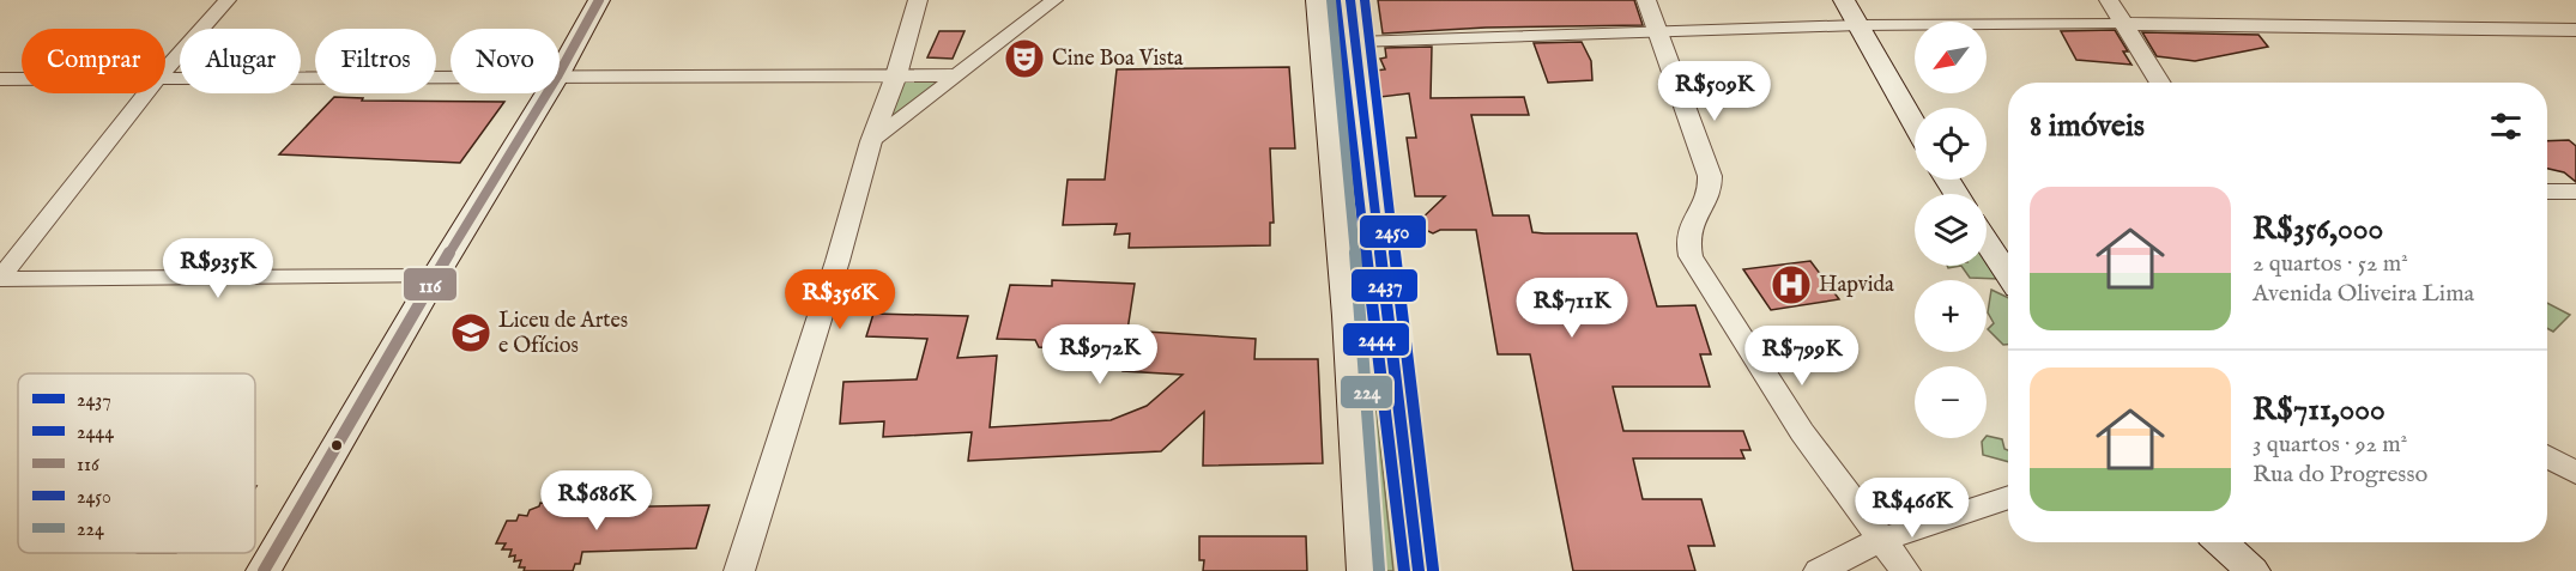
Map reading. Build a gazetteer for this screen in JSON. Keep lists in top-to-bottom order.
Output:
{
  "places": {
    "theatre": ["Cine Boa Vista"],
    "hospital": ["Hapvida"],
    "school or university": ["Liceu de Artes e Ofícios"]
  },
  "lines": [
    "transit line 2437",
    "transit line 116",
    "transit line 2450",
    "transit line 224",
    "transit line 2444"
  ],
  "legend": [
    "2437",
    "2444",
    "116",
    "2450",
    "224"
  ],
  "north": "bottom left",
  "page": {
    "map_buttons": ["+", "−"],
    "chip": [
      "Comprar",
      "Alugar",
      "Filtros",
      "Novo"
    ],
    "price": [
      "R$509K",
      "R$935K",
      "R$356K",
      "R$711K",
      "R$972K",
      "R$799K",
      "R$686K",
      "R$466K"
    ],
    "heading": "8 imóveis",
    "list": [
      {
        "name": "R$356,000",
        "note": "2 quartos · 52 m² · Avenida Oliveira Lima"
      },
      {
        "name": "R$711,000",
        "note": "3 quartos · 92 m² · Rua do Progresso"
      }
    ]
  }
}
